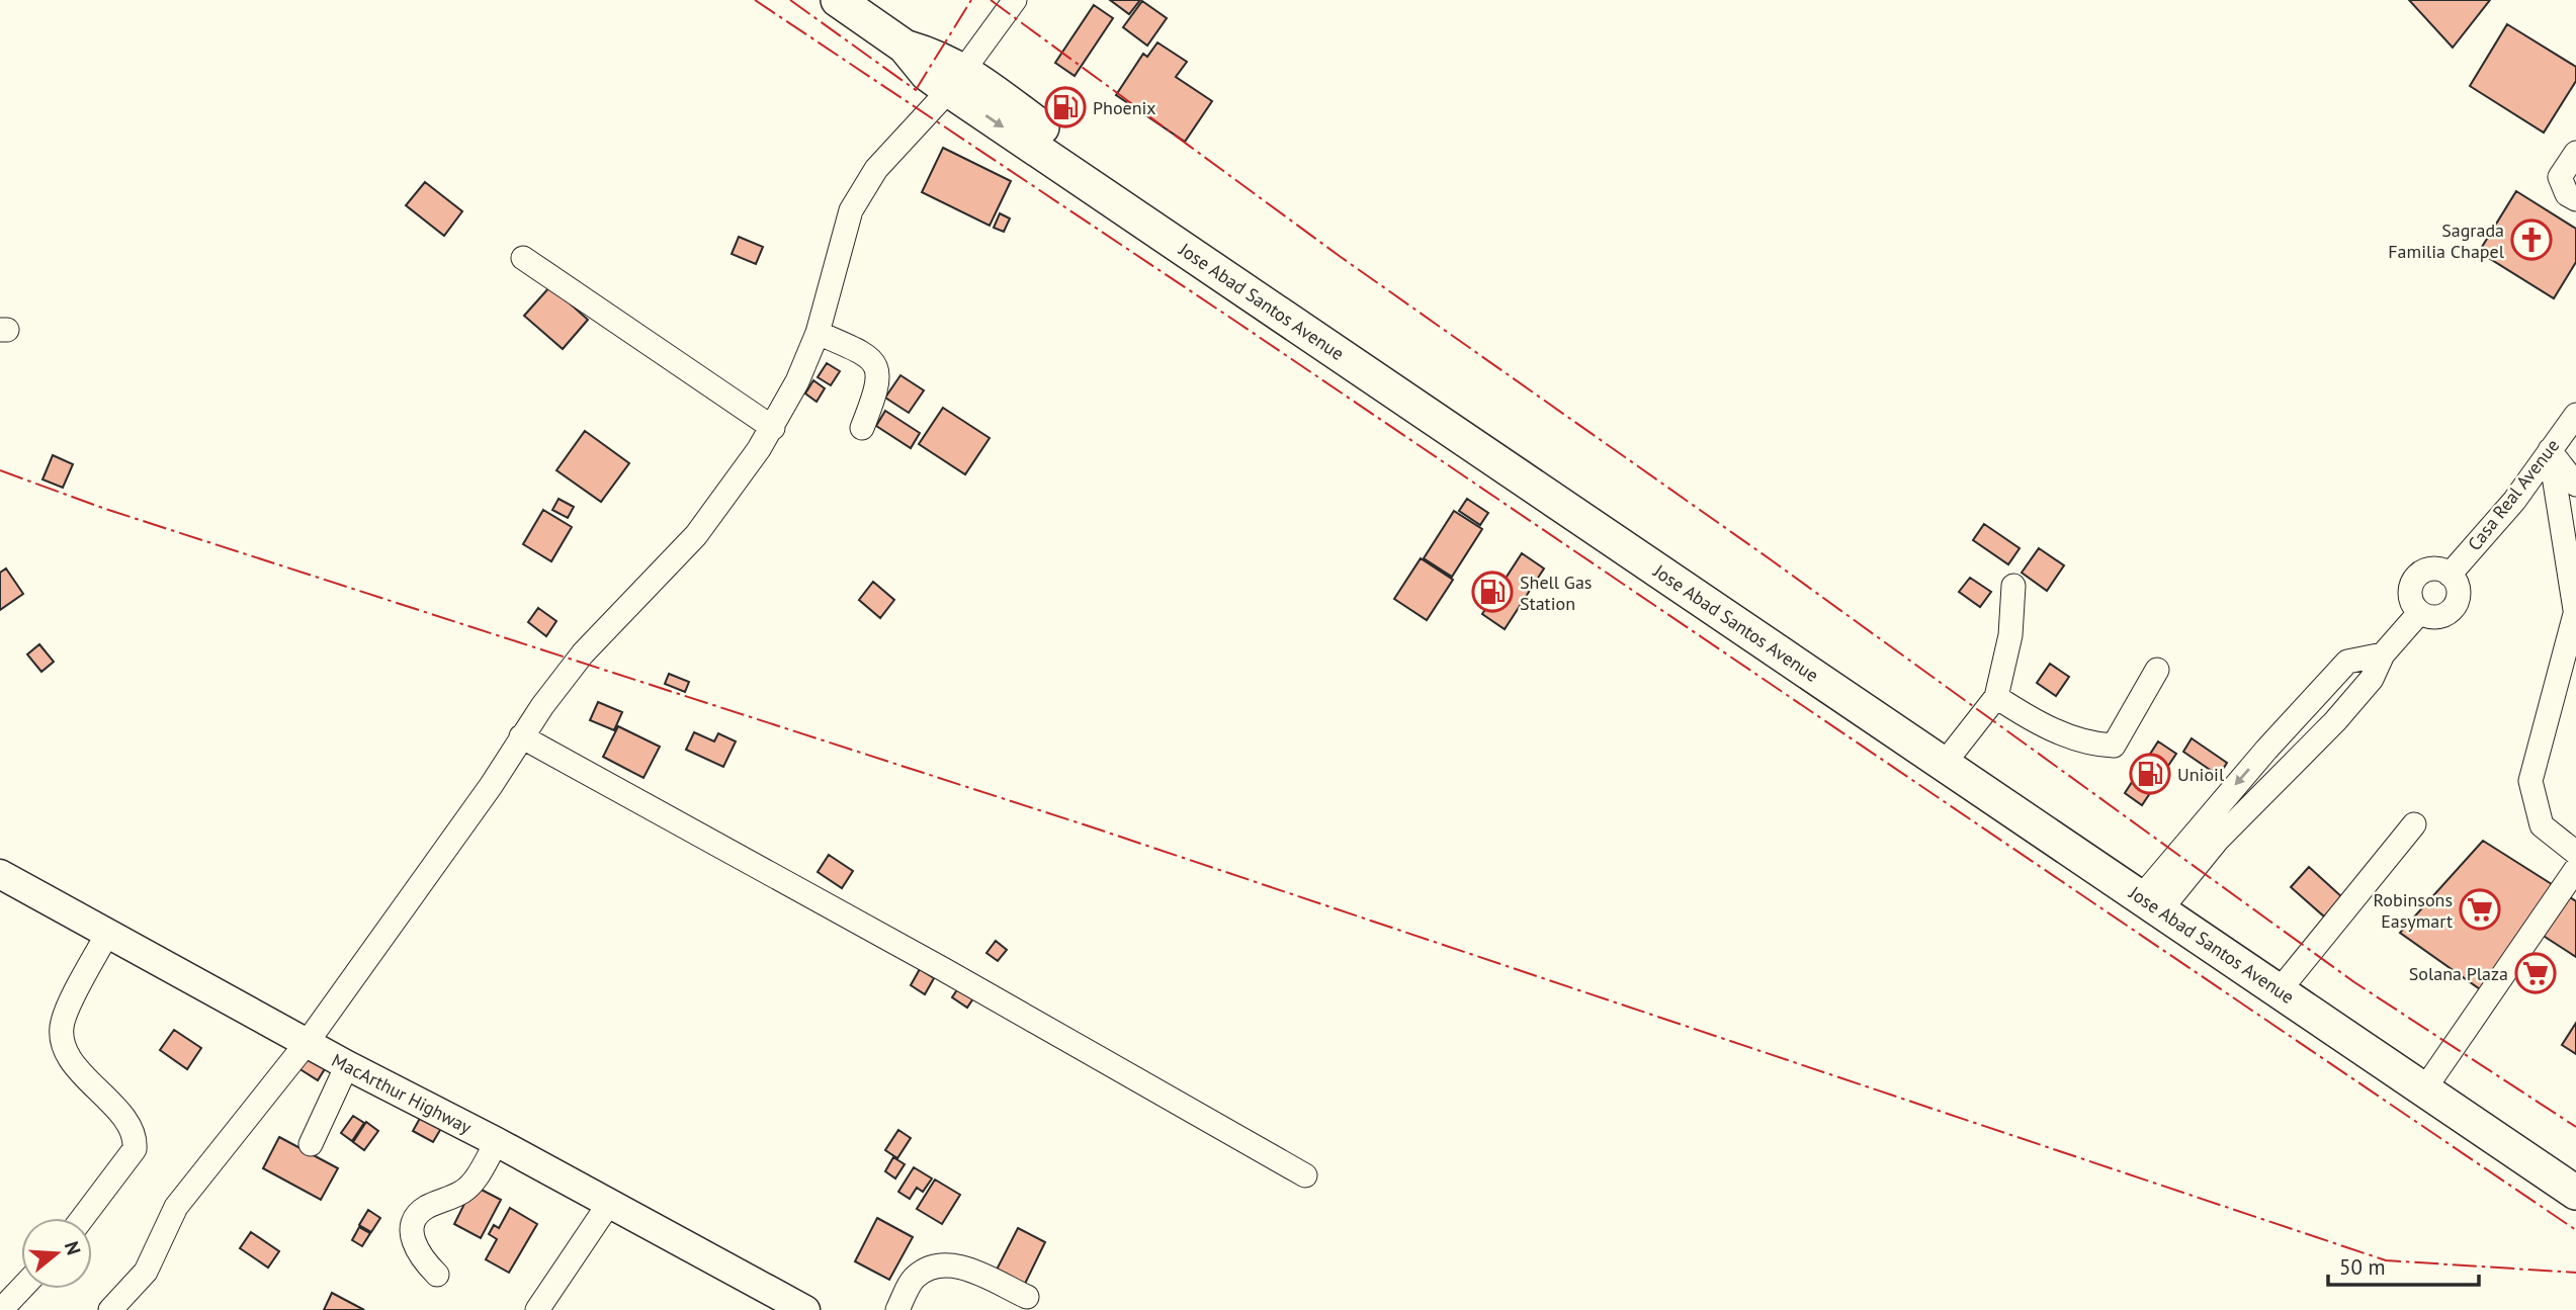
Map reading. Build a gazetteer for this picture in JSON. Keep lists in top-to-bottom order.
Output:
{
  "streets": {
    "highway": ["Jose Abad Santos Avenue"],
    "main road": ["MacArthur Highway"],
    "street": ["Casa Real Avenue"]
  },
  "places": {
    "fuel station": ["Phoenix", "Shell Gas Station", "Unioil"],
    "church": ["Sagrada Familia Chapel"],
    "supermarket": ["Robinsons Easymart", "Solana Plaza"]
  },
  "scale_bar": "50 m",
  "north": "right"
}
